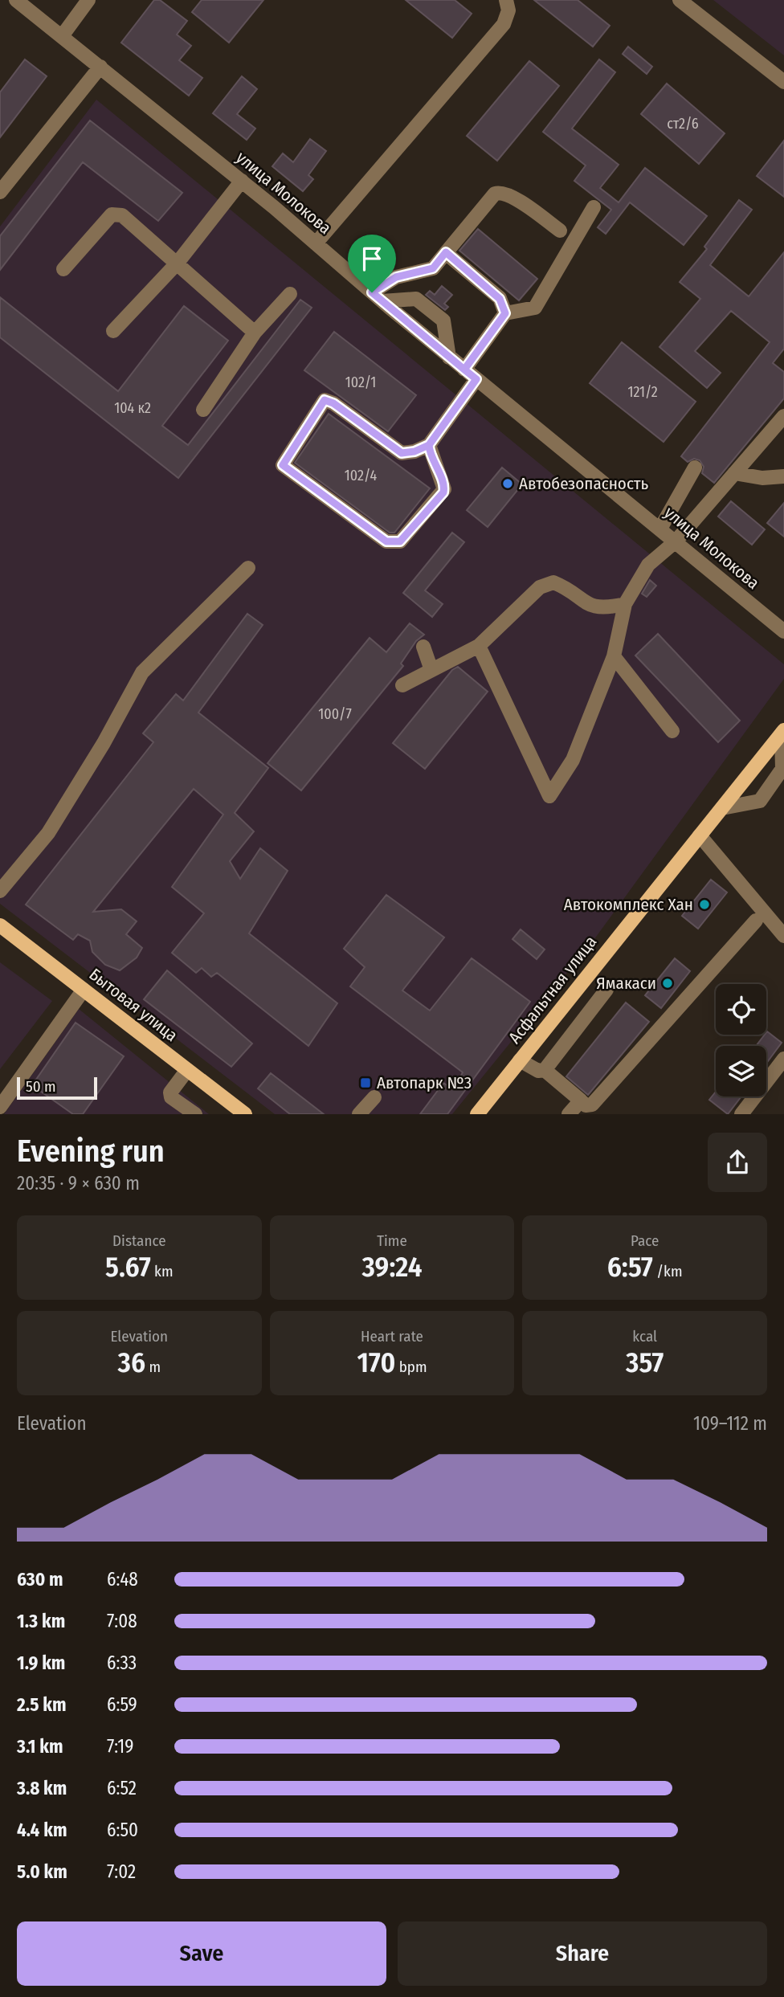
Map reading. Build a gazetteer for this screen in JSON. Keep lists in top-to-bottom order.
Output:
{
  "streets": {
    "main road": ["Асфальтная улица", "Бытовая улица"],
    "street": ["улица Молокова"]
  },
  "places": {
    "other": ["Автобезопасность", "Автокомплекс Хан", "Ямакаси"],
    "transit": ["Автопарк №3"]
  },
  "house_numbers": [
    "ст2/6",
    "102/1",
    "121/2",
    "104 к2",
    "102/4",
    "100/7"
  ],
  "scale_bar": "50 m",
  "page": {
    "scale": "50 m",
    "heading": ["Evening run", "20:35 · 9 × 630 m"],
    "stats": [
      ["Distance", "5.67 km"],
      ["Time", "39:24"],
      ["Pace", "6:57 /km"],
      ["Elevation", "36 m"],
      ["Heart rate", "170 bpm"],
      ["kcal", "357"]
    ],
    "chart": ["Elevation", "109–112 m"],
    "list": [
      {
        "name": "630 m",
        "note": "6:48"
      },
      {
        "name": "1.3 km",
        "note": "7:08"
      },
      {
        "name": "1.9 km",
        "note": "6:33"
      },
      {
        "name": "2.5 km",
        "note": "6:59"
      },
      {
        "name": "3.1 km",
        "note": "7:19"
      },
      {
        "name": "3.8 km",
        "note": "6:52"
      },
      {
        "name": "4.4 km",
        "note": "6:50"
      },
      {
        "name": "5.0 km",
        "note": "7:02"
      }
    ],
    "buttons": ["Save", "Share"]
  }
}
